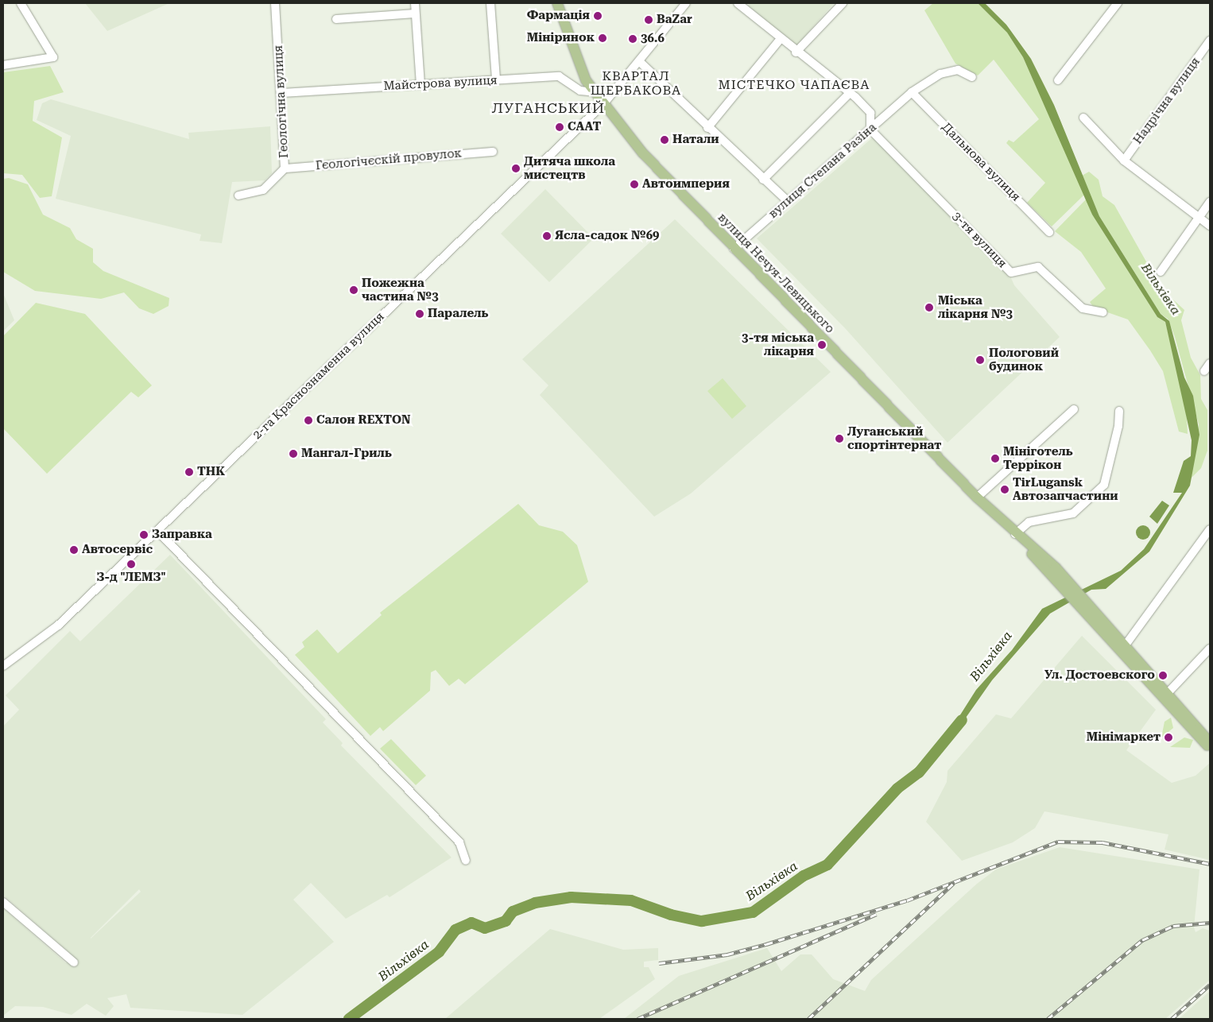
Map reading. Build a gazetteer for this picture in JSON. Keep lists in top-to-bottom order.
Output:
{
  "streets": {
    "main road": ["вулиця Нечуя-Левицького"],
    "street": [
      "Майстрова вулиця",
      "Надрічна вулиця",
      "Геологічна вулиця",
      "Гєологічєскій провулок",
      "Дальнова вулиця",
      "вулиця Степана Разіна",
      "3-тя вулиця",
      "2-га Краснознаменна вулиця"
    ]
  },
  "crossings": [
    ["Майстрова вулиця", "Геологічна вулиця"],
    ["Майстрова вулиця", "вулиця Нечуя-Левицького"],
    ["Геологічна вулиця", "Гєологічєскій провулок"],
    ["Дальнова вулиця", "вулиця Степана Разіна"],
    ["вулиця Степана Разіна", "3-тя вулиця"],
    ["вулиця Степана Разіна", "вулиця Нечуя-Левицького"],
    ["вулиця Нечуя-Левицького", "2-га Краснознаменна вулиця"]
  ],
  "districts": ["КВАРТАЛ ЩЕРБАКОВА", "МІСТЕЧКО ЧАПАЄВА", "ЛУГАНСЬКИЙ"],
  "water": ["Вільхівка"],
  "places": [
    "Фармація",
    "BaZar",
    "Мініринок",
    "36.6",
    "СААТ",
    "Натали",
    "Дитяча школа мистецтв",
    "Автоимперия",
    "Ясла-садок №69",
    "Пожежна частина №3",
    "Міська лікарня №3",
    "Паралель",
    "3-тя міська лікарня",
    "Пологовий будинок",
    "Салон REXTON",
    "Луганський спортінтернат",
    "Мангал-Гриль",
    "Мініготель Террікон",
    "ТНК",
    "TirLugansk Автозапчастини",
    "Заправка",
    "Автосервіс",
    "З-д \"ЛЕМЗ\"",
    "Ул. Достоевского",
    "Мінімаркет"
  ]
}
